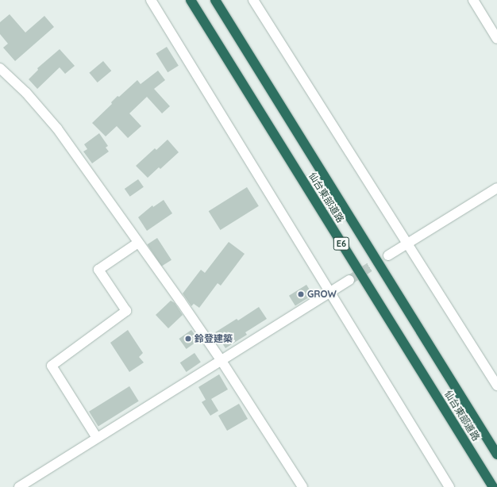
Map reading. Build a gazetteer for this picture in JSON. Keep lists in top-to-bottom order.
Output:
{
  "streets": {
    "highway": ["仙台東部道路", "E6"]
  },
  "places": ["GROW", "鈴登建築"]
}
